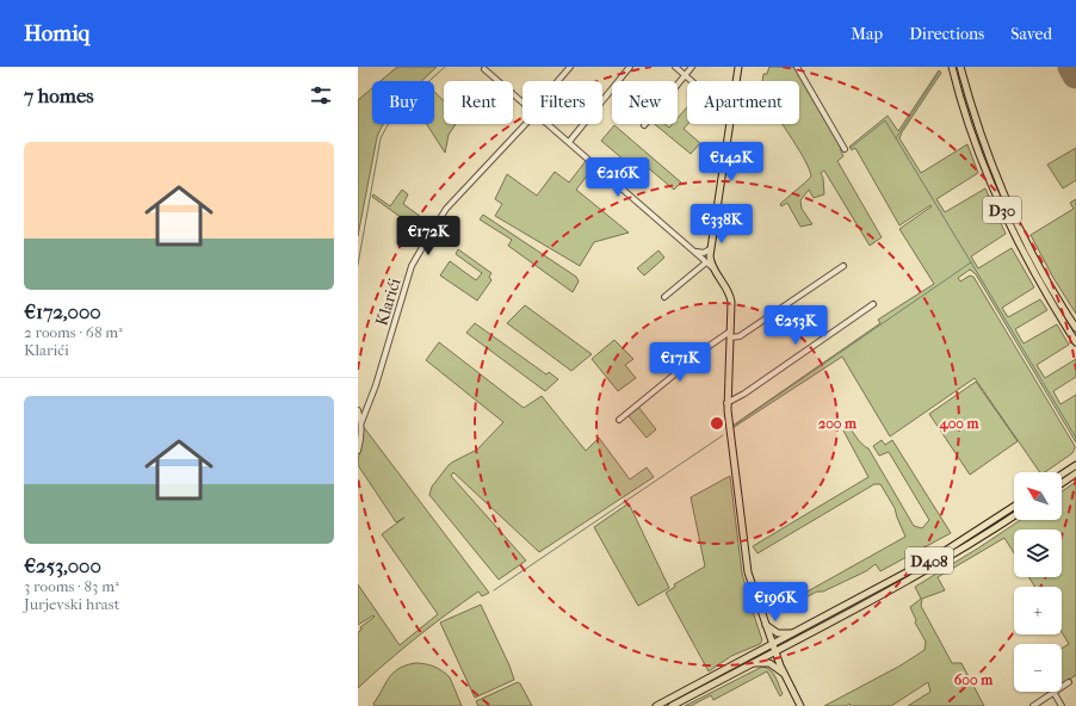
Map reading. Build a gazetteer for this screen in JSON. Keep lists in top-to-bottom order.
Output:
{
  "streets": {
    "main road": ["D30", "D408"],
    "street": ["Klarići"]
  },
  "north": "top left",
  "page": {
    "header": "Homiq",
    "nav": ["Map", "Directions", "Saved"],
    "heading": "7 homes",
    "chip": [
      "Buy",
      "Rent",
      "Filters",
      "New",
      "Apartment"
    ],
    "list": [
      {
        "name": "€172,000",
        "note": "2 rooms · 68 m² · Klarići"
      },
      {
        "name": "€253,000",
        "note": "3 rooms · 83 m² · Jurjevski hrast"
      }
    ],
    "price": [
      "€142K",
      "€216K",
      "€338K",
      "€172K",
      "€253K",
      "€171K",
      "€196K"
    ],
    "map_buttons": ["+", "−"]
  },
  "rings": ["200 m", "400 m", "600 m"]
}
